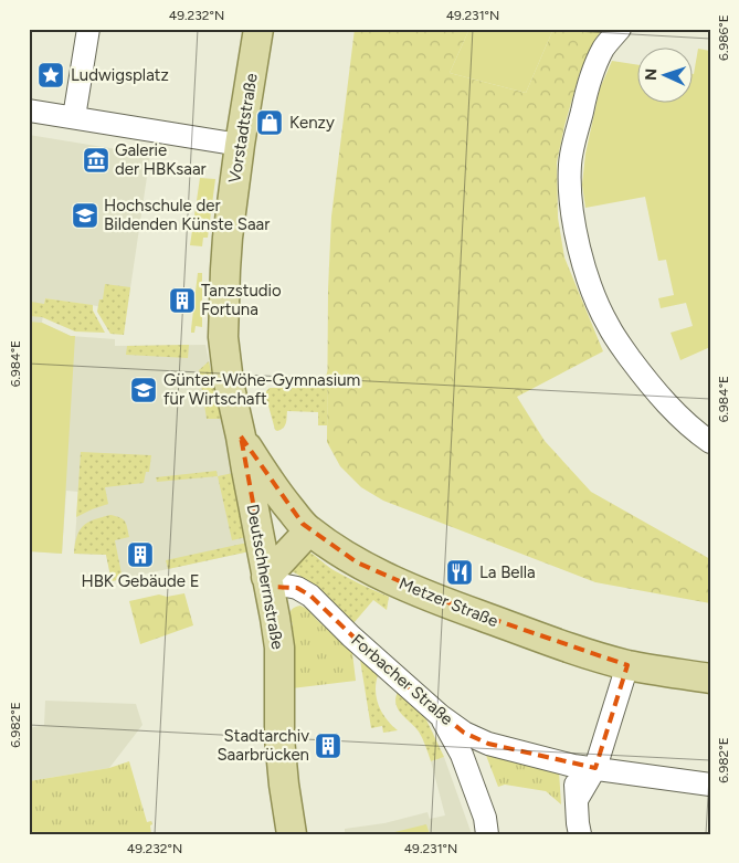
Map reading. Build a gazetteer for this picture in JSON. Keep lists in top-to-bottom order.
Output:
{
  "streets": {
    "main road": ["Vorstadtstraße", "Deutschherrnstraße", "Metzer Straße"],
    "street": ["Forbacher Straße"]
  },
  "crossings": [
    ["Vorstadtstraße", "Deutschherrnstraße"],
    ["Vorstadtstraße", "Metzer Straße"],
    ["Deutschherrnstraße", "Metzer Straße"],
    ["Deutschherrnstraße", "Forbacher Straße"]
  ],
  "places": {
    "place": ["Ludwigsplatz"],
    "shop": ["Kenzy"],
    "museum": ["Galerie der HBKsaar"],
    "school or university": ["Hochschule der Bildenden Künste Saar", "Günter-Wöhe-Gymnasium für Wirtschaft"],
    "building": ["Tanzstudio Fortuna", "HBK Gebäude E", "Stadtarchiv Saarbrücken"],
    "restaurant": ["La Bella"]
  },
  "north": "left",
  "coordinates": [
    "49.232°N",
    "49.231°N",
    "6.986°E",
    "6.984°E",
    "6.982°E"
  ]
}
